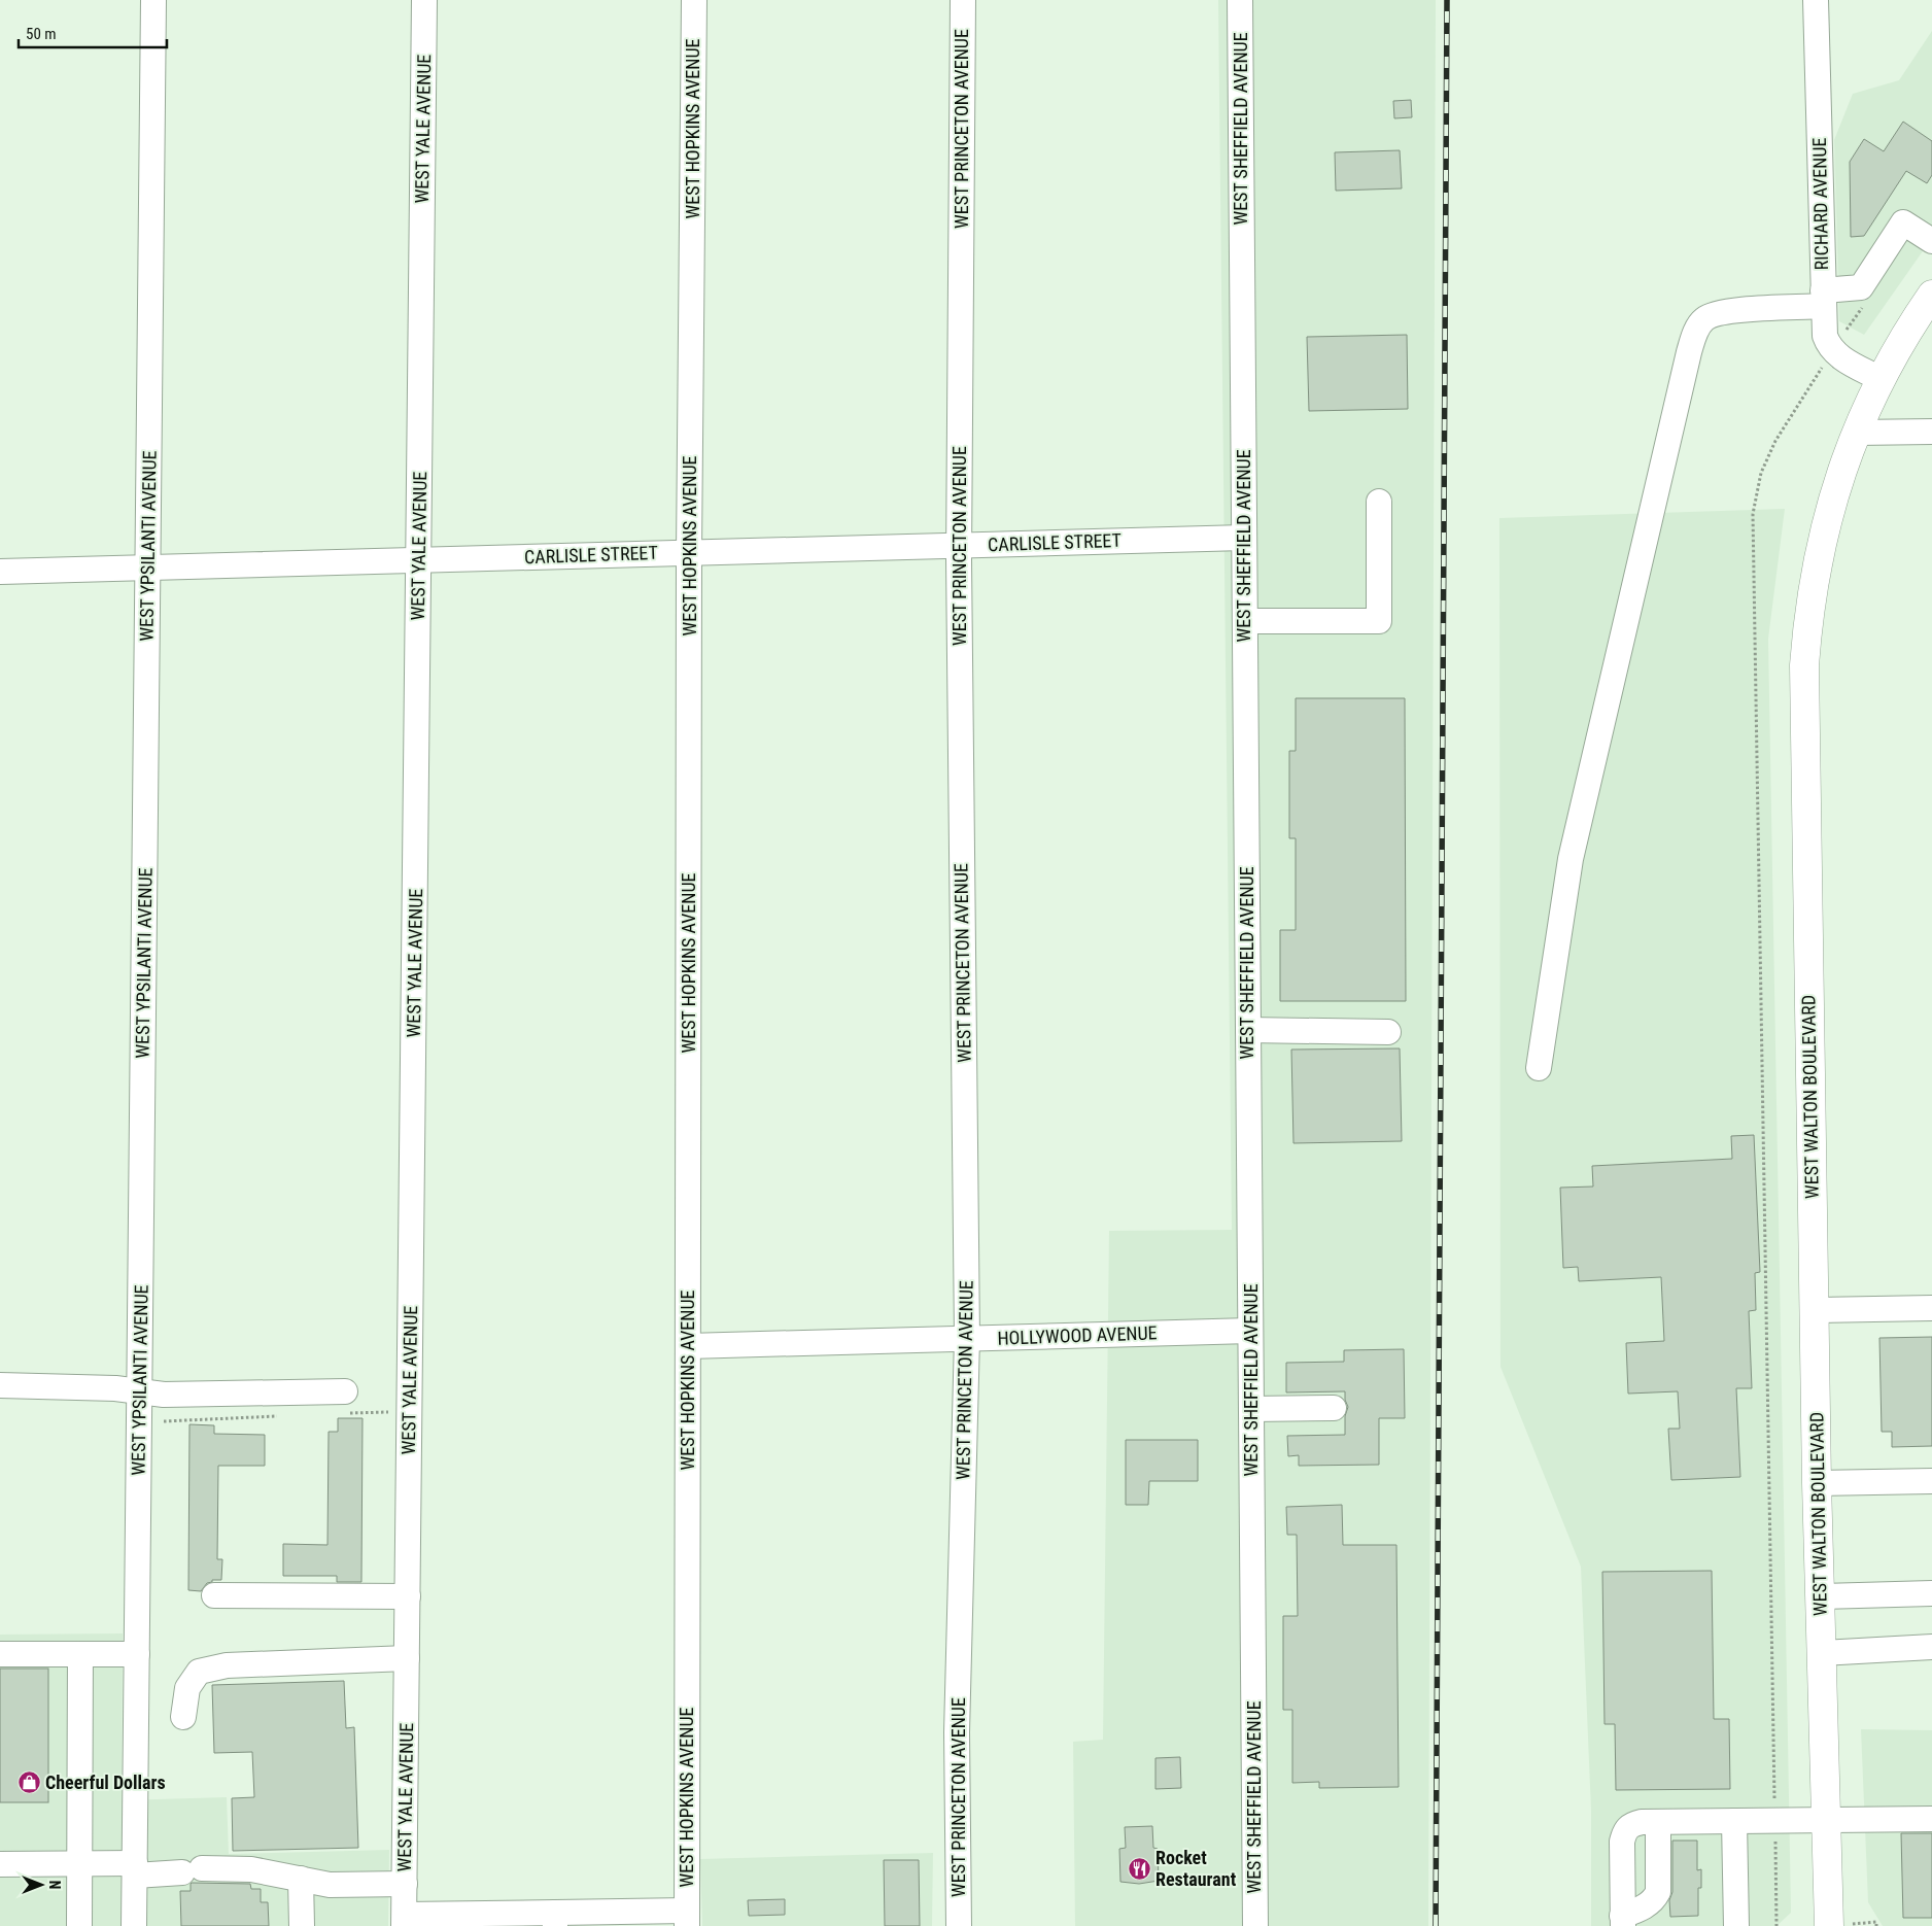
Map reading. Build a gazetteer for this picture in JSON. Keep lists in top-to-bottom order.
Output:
{
  "streets": {
    "main road": ["WEST WALTON BOULEVARD"],
    "street": [
      "WEST YALE AVENUE",
      "WEST HOPKINS AVENUE",
      "WEST PRINCETON AVENUE",
      "WEST SHEFFIELD AVENUE",
      "RICHARD AVENUE",
      "CARLISLE STREET",
      "WEST YPSILANTI AVENUE",
      "HOLLYWOOD AVENUE"
    ]
  },
  "crossings": [
    ["WEST YALE AVENUE", "CARLISLE STREET"],
    ["WEST HOPKINS AVENUE", "CARLISLE STREET"],
    ["WEST HOPKINS AVENUE", "HOLLYWOOD AVENUE"],
    ["WEST PRINCETON AVENUE", "CARLISLE STREET"],
    ["WEST PRINCETON AVENUE", "HOLLYWOOD AVENUE"],
    ["WEST SHEFFIELD AVENUE", "CARLISLE STREET"],
    ["WEST SHEFFIELD AVENUE", "HOLLYWOOD AVENUE"],
    ["CARLISLE STREET", "WEST YPSILANTI AVENUE"]
  ],
  "places": {
    "shop": ["Cheerful Dollars"],
    "restaurant": ["Rocket Restaurant"]
  },
  "scale_bar": "50 m",
  "north": "right"
}
